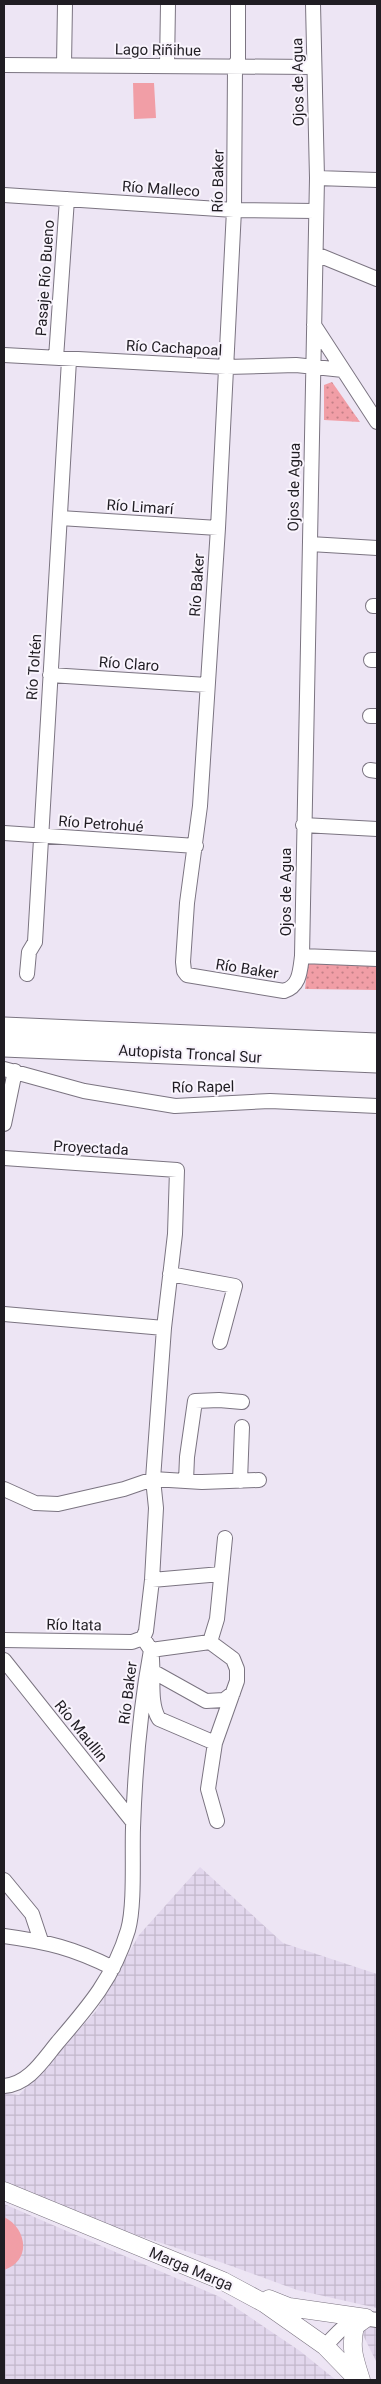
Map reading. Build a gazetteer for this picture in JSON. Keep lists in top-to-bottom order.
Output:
{
  "streets": {
    "highway": ["Autopista Troncal Sur"],
    "main road": ["Marga Marga"],
    "street": [
      "Lago Riñihue",
      "Ojos de Agua",
      "Río Baker",
      "Río Malleco",
      "Pasaje Río Bueno",
      "Río Cachapoal",
      "Río Limarí",
      "Río Claro",
      "Río Toltén",
      "Río Petrohué",
      "Río Rapel",
      "Proyectada",
      "Río Itata",
      "Río Maullin"
    ]
  },
  "crossings": [
    ["Lago Riñihue", "Ojos de Agua"],
    ["Lago Riñihue", "Río Baker"],
    ["Ojos de Agua", "Río Baker"],
    ["Ojos de Agua", "Río Malleco"],
    ["Ojos de Agua", "Río Cachapoal"],
    ["Río Baker", "Río Malleco"],
    ["Río Baker", "Río Cachapoal"],
    ["Río Baker", "Río Limarí"],
    ["Río Baker", "Río Claro"],
    ["Río Baker", "Río Petrohué"],
    ["Río Baker", "Río Itata"],
    ["Río Baker", "Río Maullin"],
    ["Río Malleco", "Pasaje Río Bueno"],
    ["Pasaje Río Bueno", "Río Cachapoal"],
    ["Pasaje Río Bueno", "Río Toltén"],
    ["Río Cachapoal", "Río Toltén"],
    ["Río Limarí", "Río Toltén"],
    ["Río Claro", "Río Toltén"],
    ["Río Toltén", "Río Petrohué"]
  ]
}
